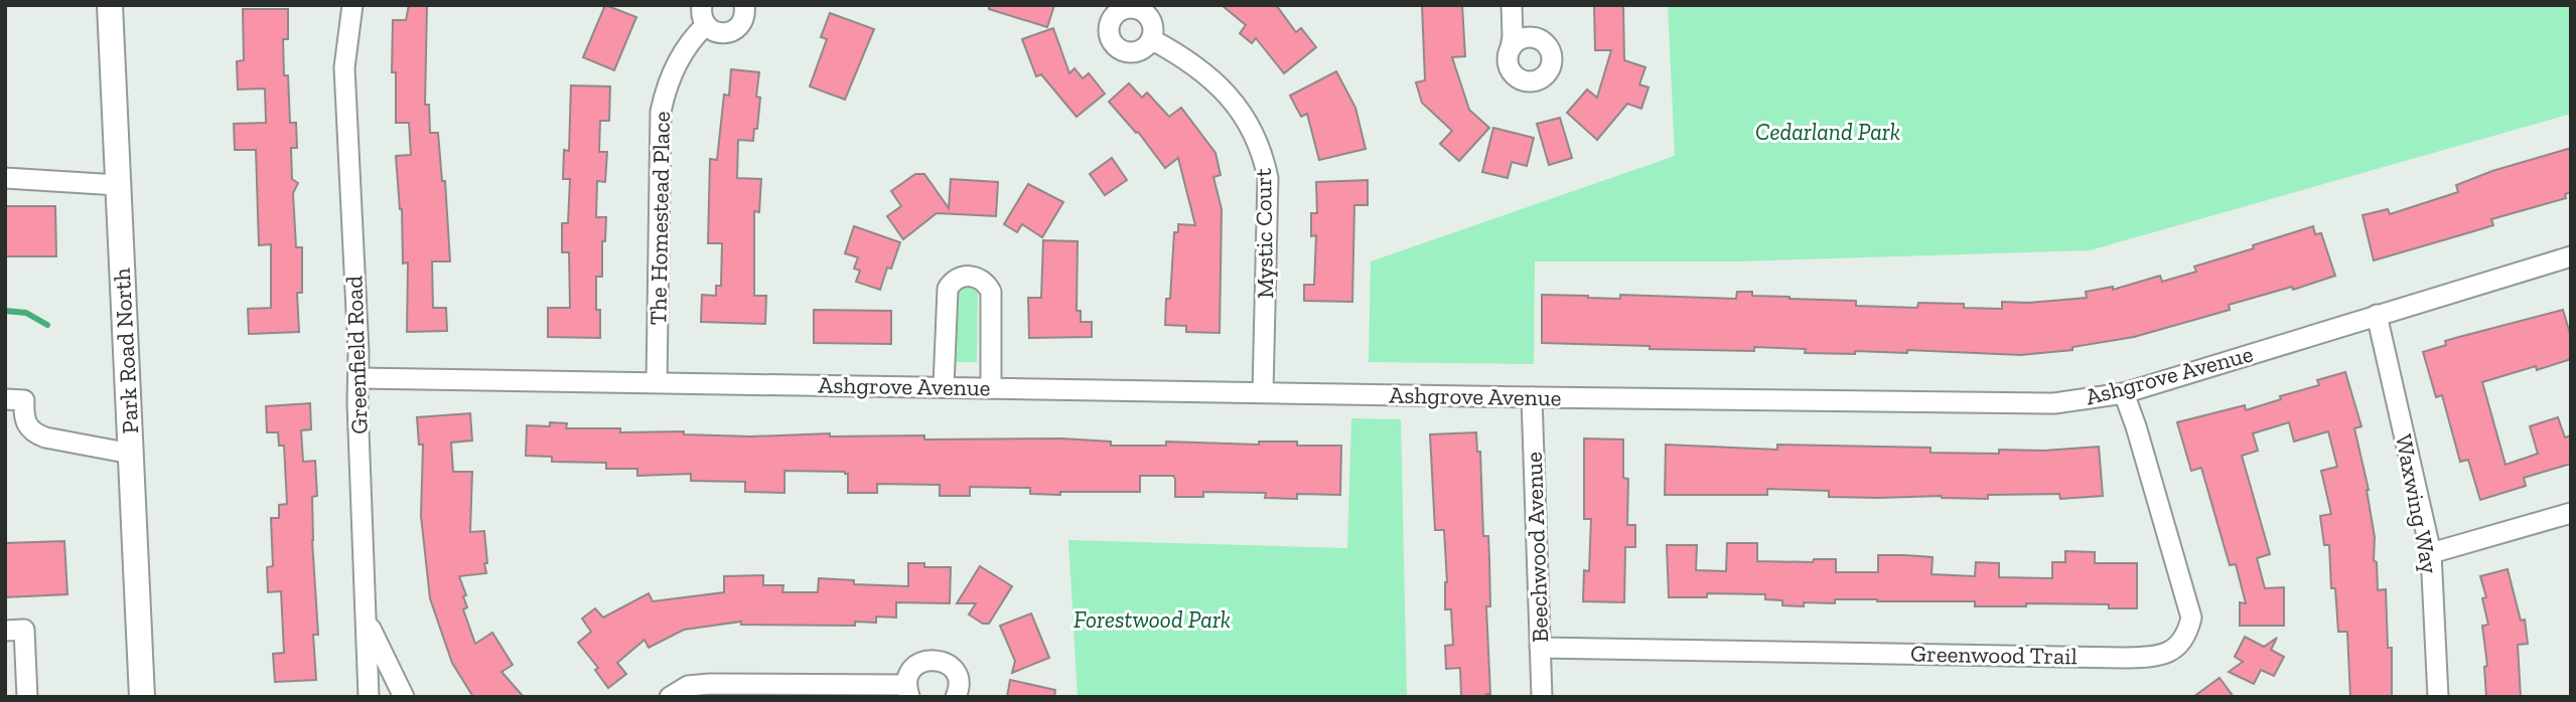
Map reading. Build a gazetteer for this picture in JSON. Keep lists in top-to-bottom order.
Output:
{
  "streets": {
    "main road": ["Park Road North"],
    "street": [
      "The Homestead Place",
      "Mystic Court",
      "Greenfield Road",
      "Ashgrove Avenue",
      "Waxwing Way",
      "Beechwood Avenue",
      "Greenwood Trail"
    ]
  },
  "crossings": [
    ["The Homestead Place", "Ashgrove Avenue"],
    ["Mystic Court", "Ashgrove Avenue"],
    ["Greenfield Road", "Ashgrove Avenue"],
    ["Ashgrove Avenue", "Waxwing Way"],
    ["Ashgrove Avenue", "Beechwood Avenue"],
    ["Ashgrove Avenue", "Greenwood Trail"],
    ["Beechwood Avenue", "Greenwood Trail"]
  ],
  "parks": ["Cedarland Park", "Forestwood Park"]
}
